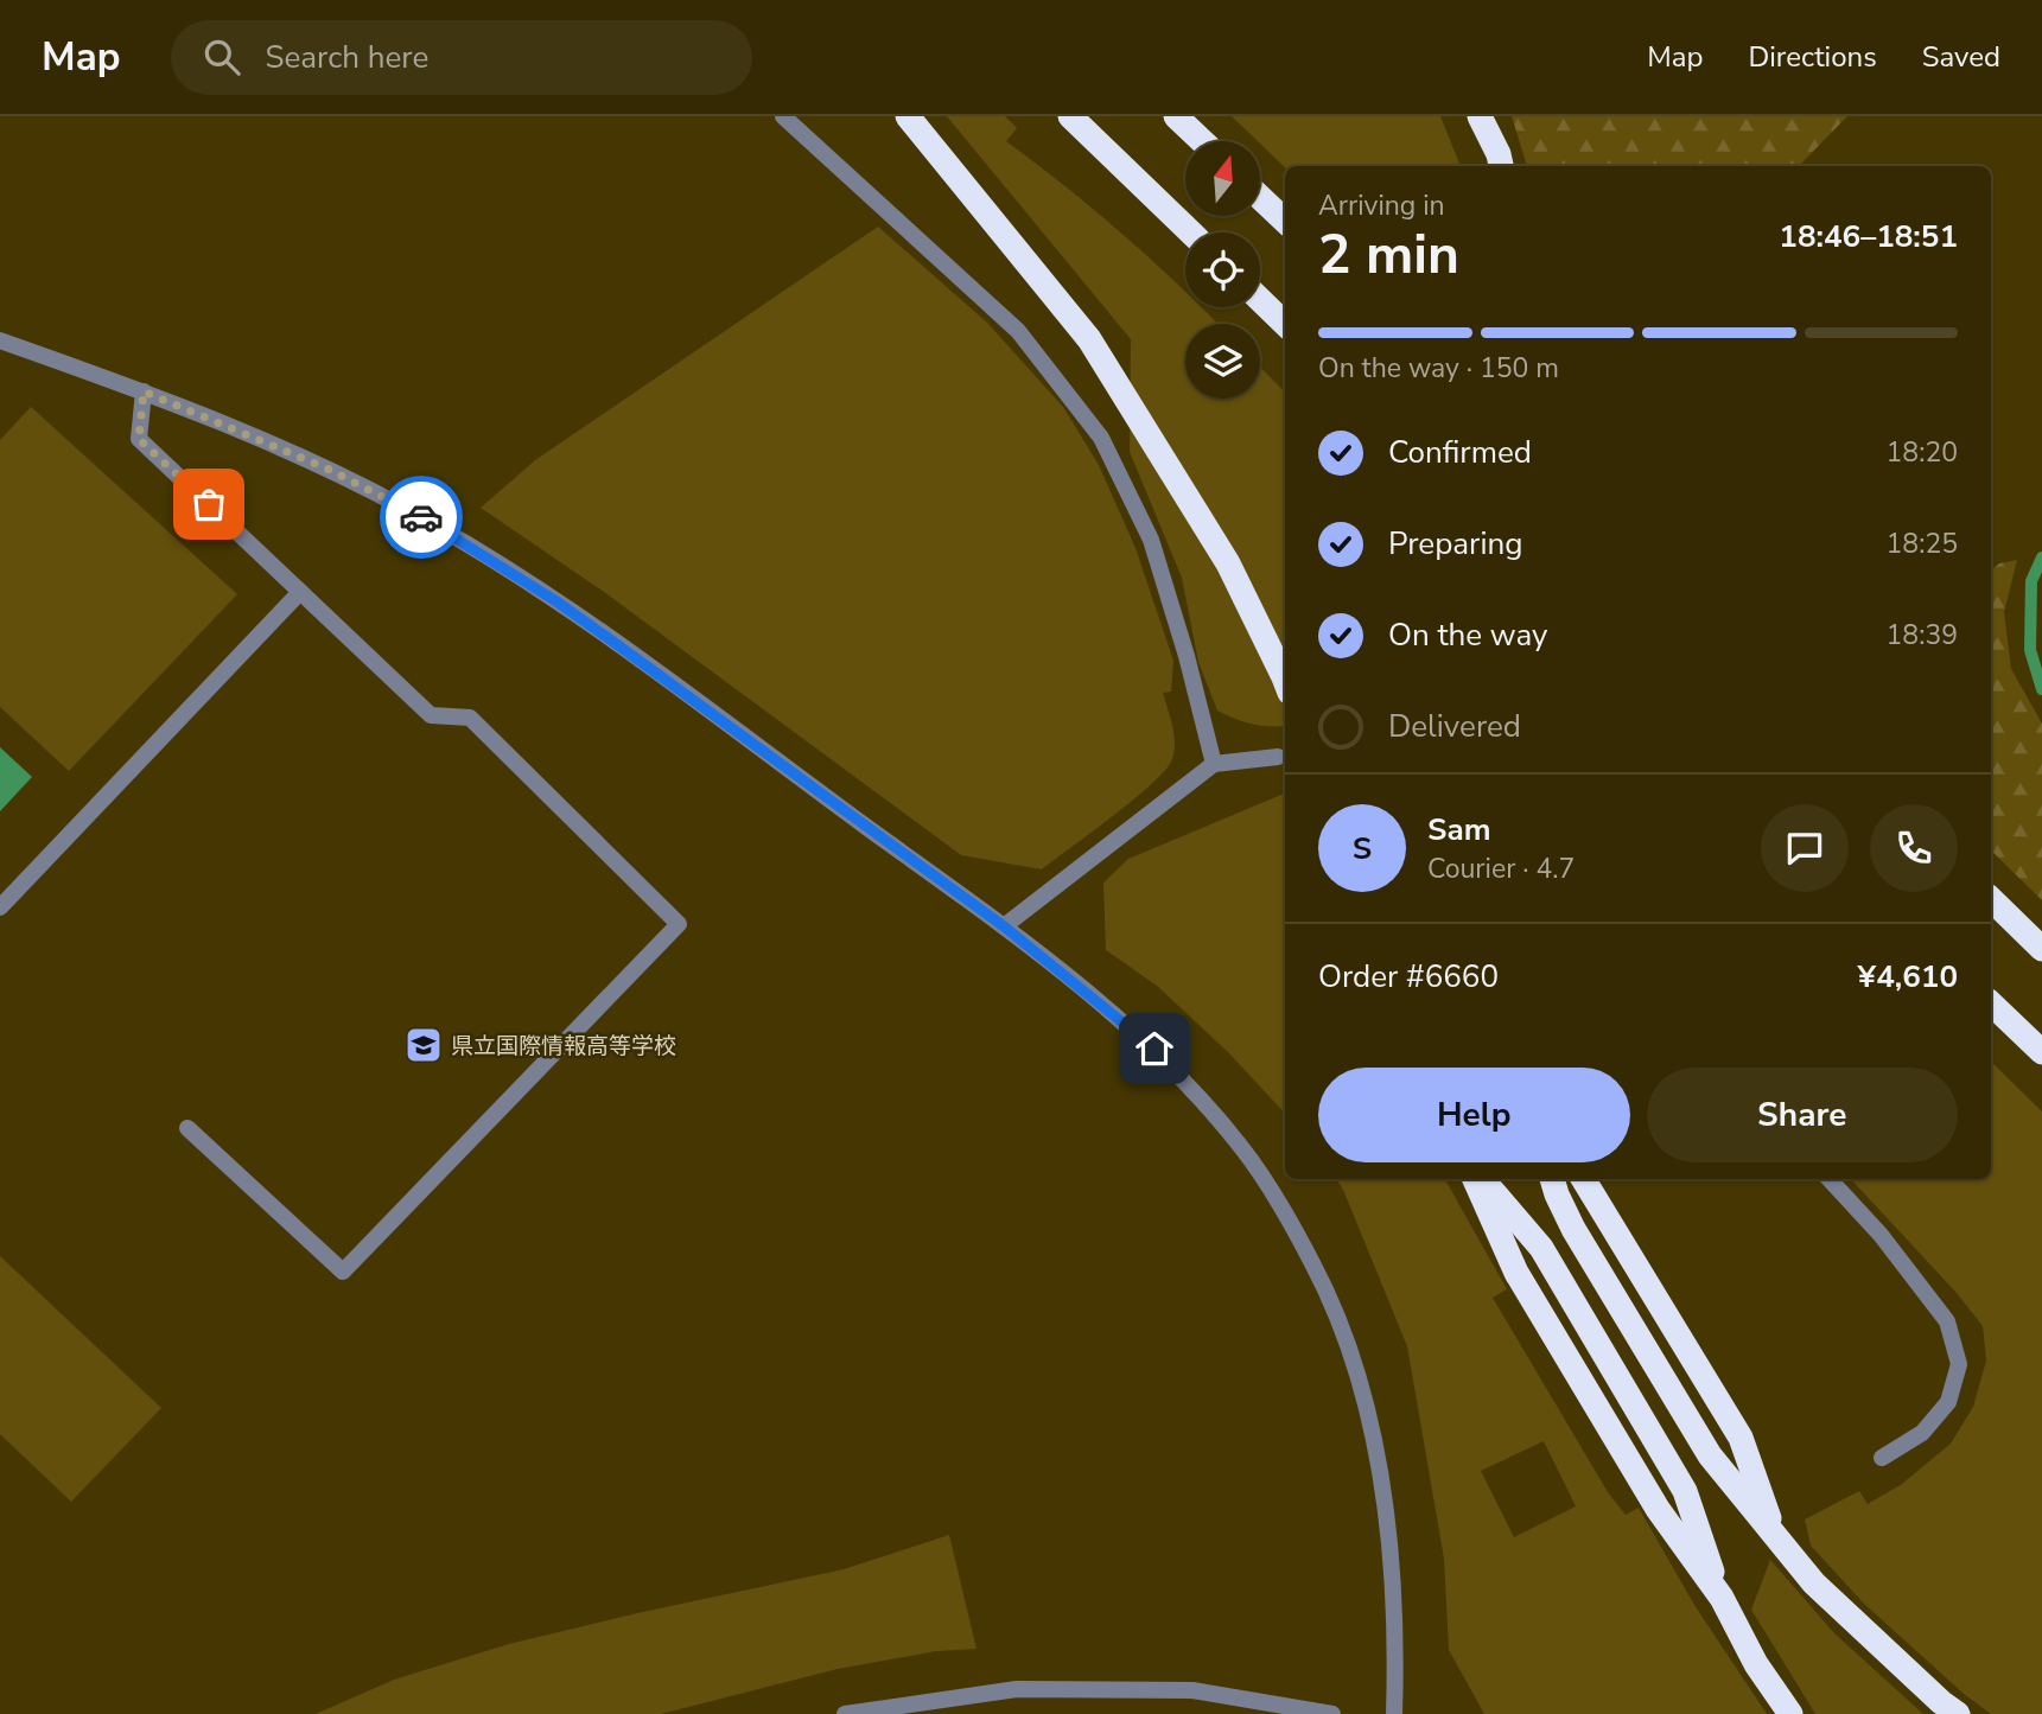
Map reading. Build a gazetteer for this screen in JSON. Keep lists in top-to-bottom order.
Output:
{
  "places": {
    "school or university": ["県立国際情報高等学校"]
  },
  "north": "top",
  "page": {
    "header": "Map",
    "search": "Search here",
    "nav": ["Map", "Directions", "Saved"],
    "heading": ["2 min", "Arriving in", "18:46–18:51"],
    "panel": [
      "Sam",
      "Courier · 4.7",
      "Order #6660",
      "¥4,610"
    ],
    "bar": "On the way · 150 m",
    "list": [
      ["Confirmed", "18:20"],
      ["Preparing", "18:25"],
      ["On the way", "18:39"],
      "Delivered"
    ],
    "round": "S",
    "buttons": ["Help", "Share"]
  }
}
